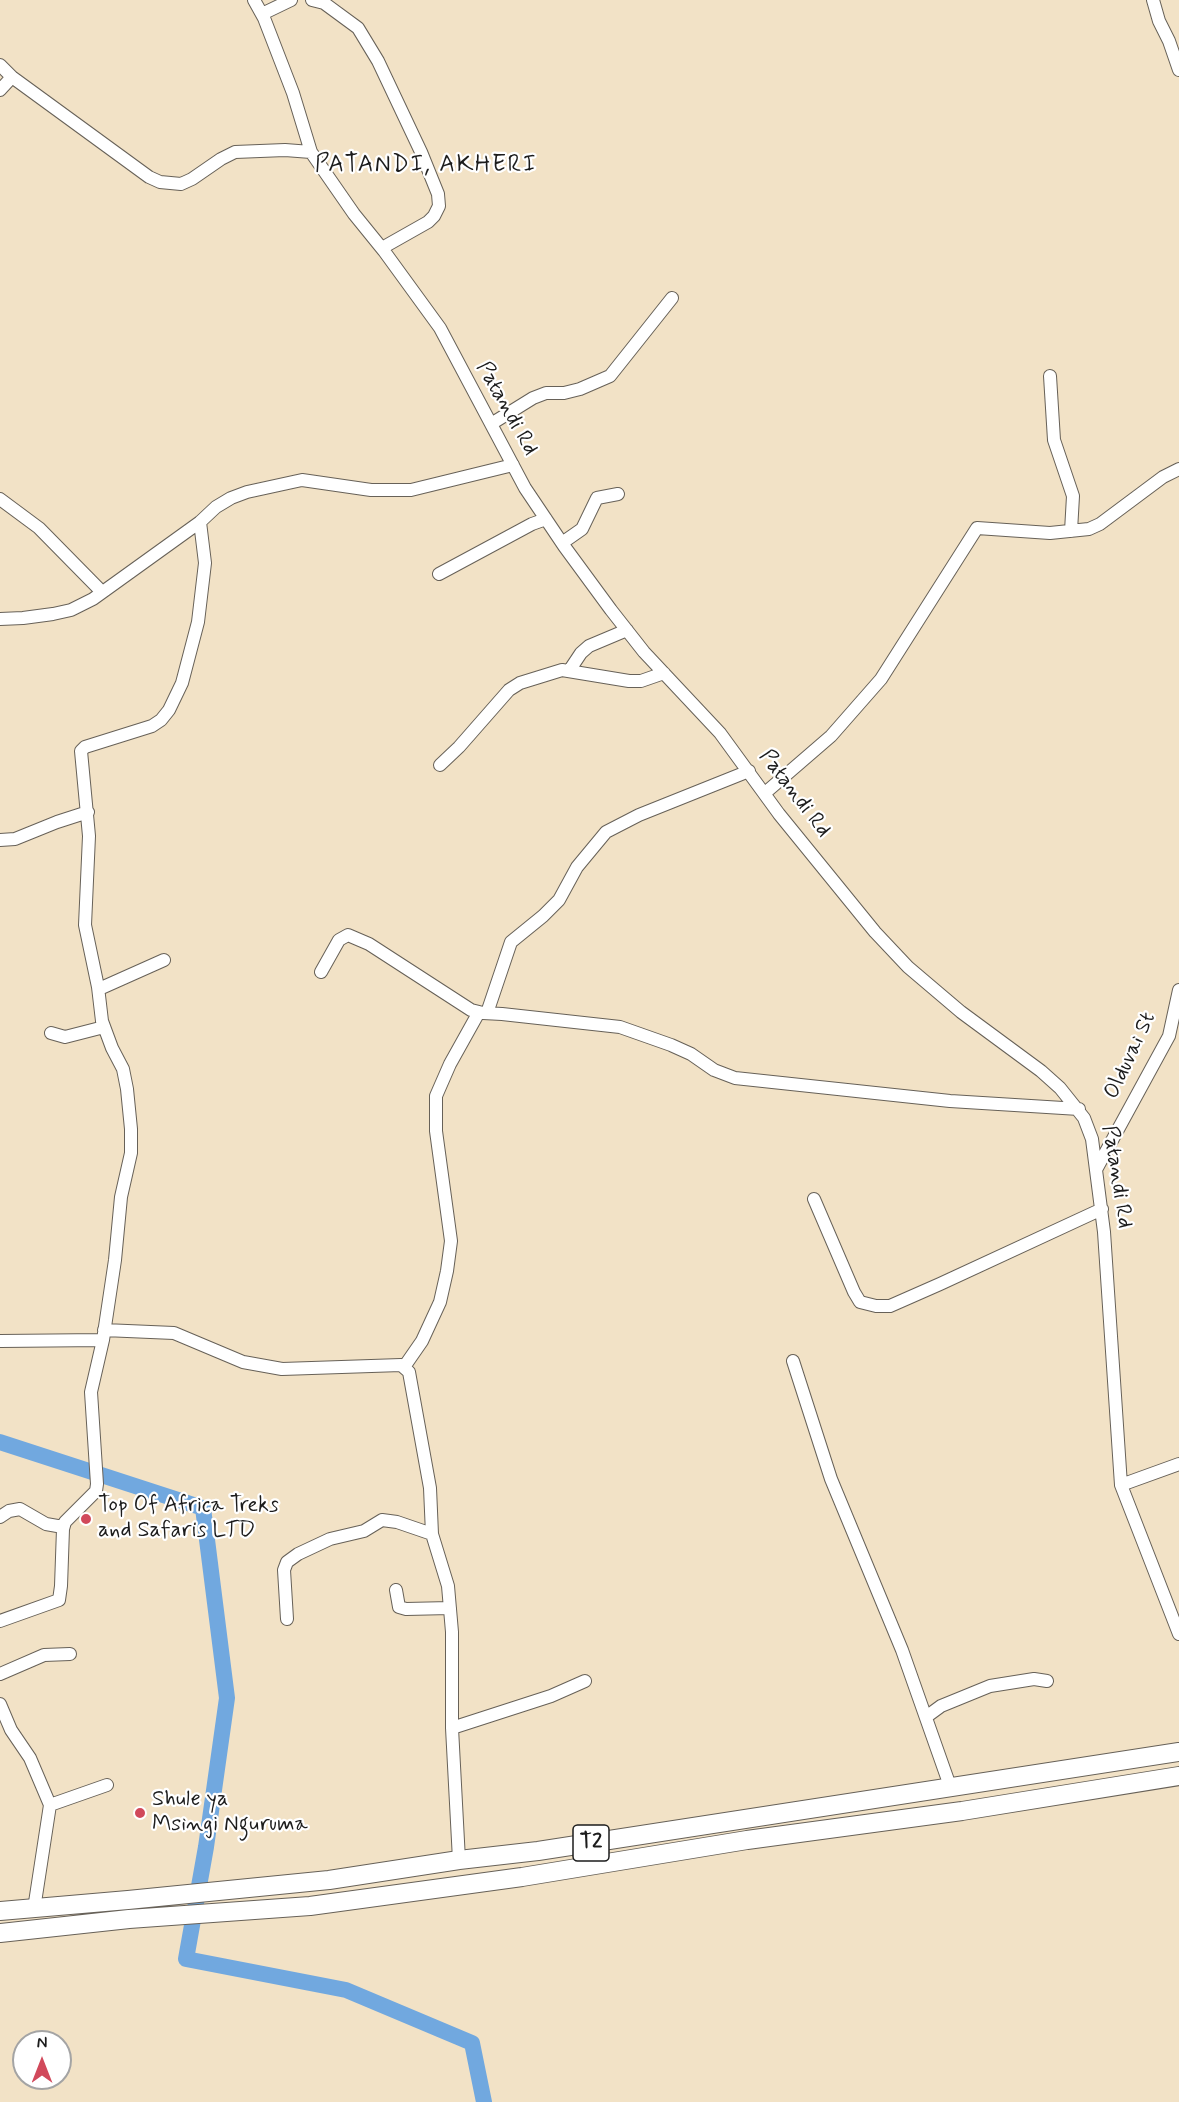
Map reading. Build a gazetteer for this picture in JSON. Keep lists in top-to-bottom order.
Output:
{
  "streets": {
    "highway": ["T2"],
    "street": ["Patandi Rd", "Olduvai St"]
  },
  "crossings": [
    ["Patandi Rd", "Olduvai St"]
  ],
  "districts": ["PATANDI, AKHERI"],
  "places": ["Top Of Africa Treks and Safaris LTD", "Shule ya Msingi Nguruma"],
  "north": "top"
}
